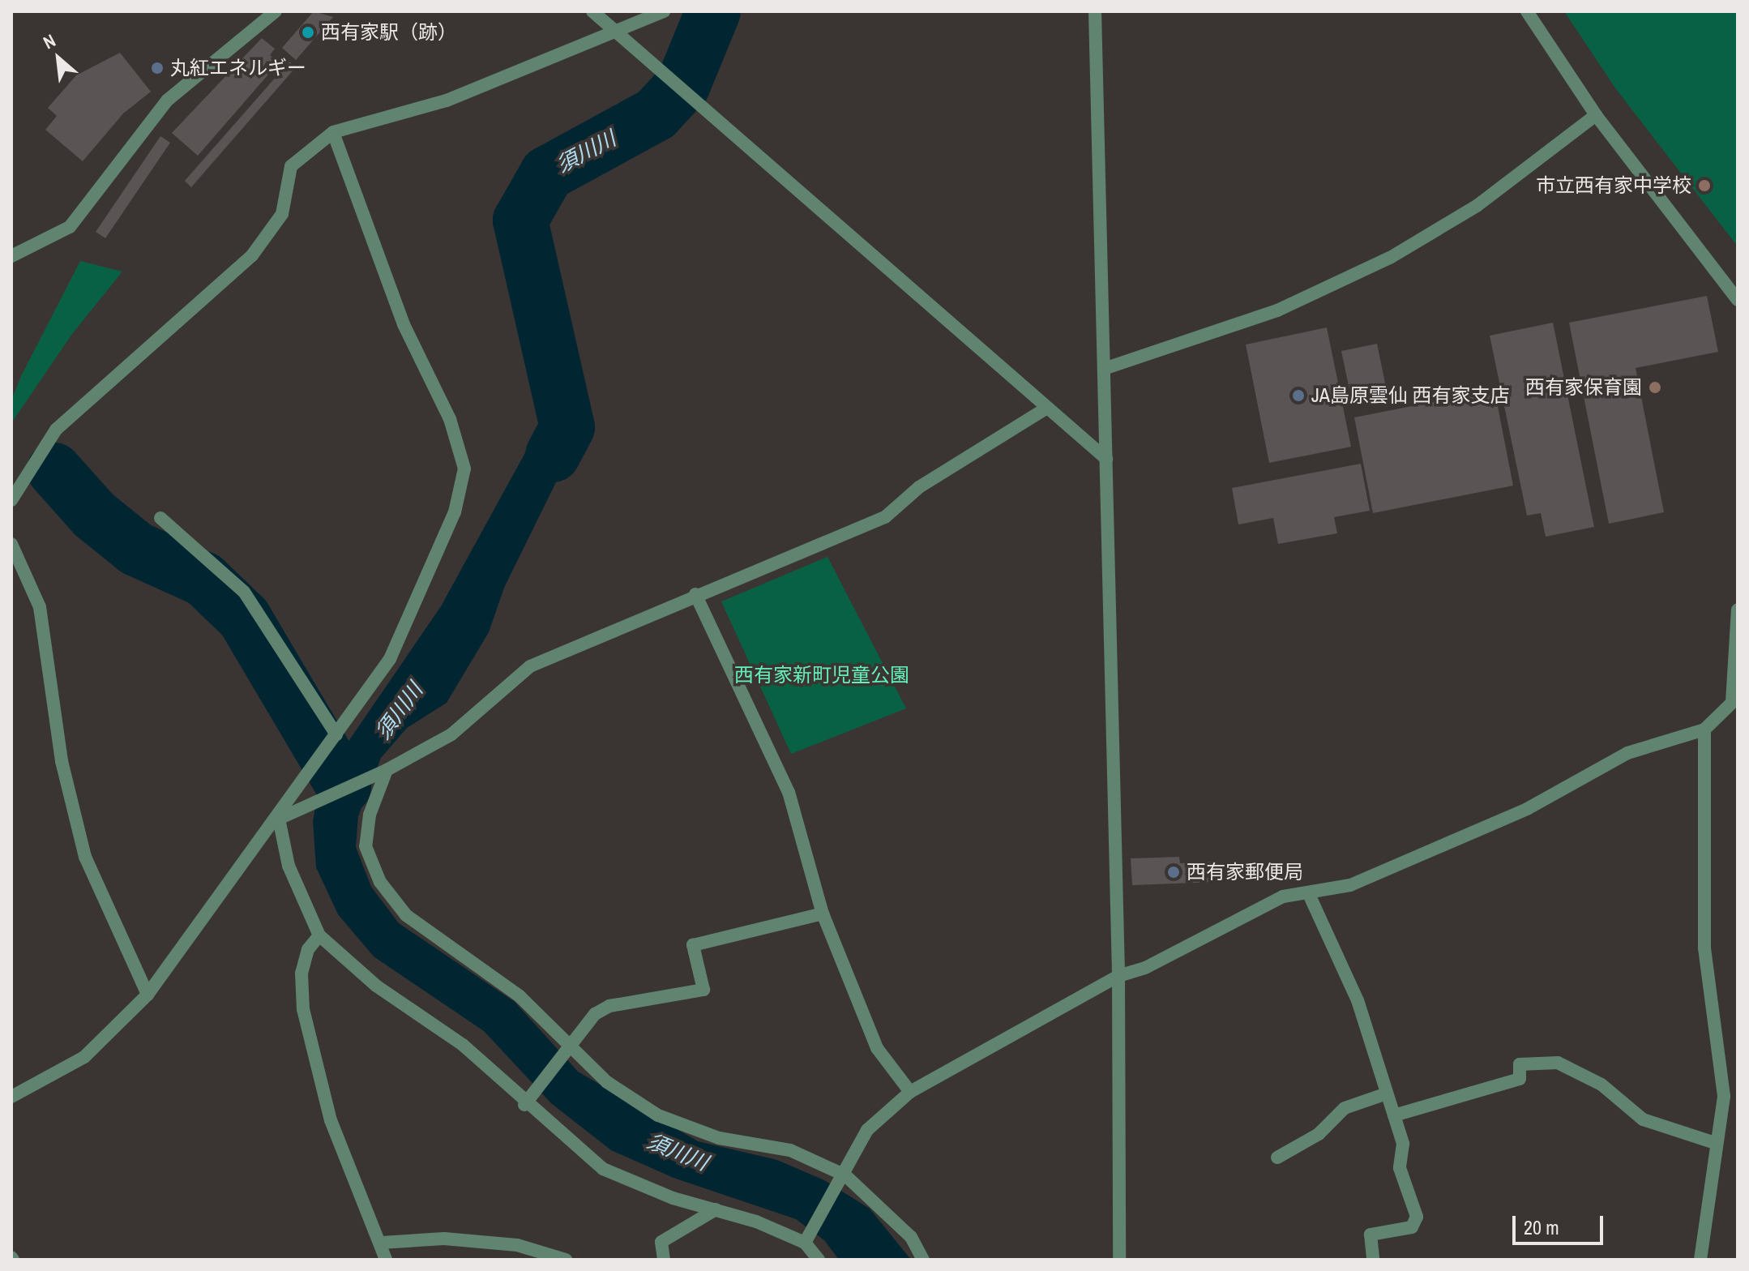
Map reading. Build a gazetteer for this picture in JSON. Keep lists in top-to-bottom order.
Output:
{
  "water": ["須川川"],
  "parks": ["西有家新町児童公園"],
  "places": [
    "西有家駅（跡）",
    "丸紅エネルギー",
    "市立西有家中学校",
    "西有家保育園",
    "JA島原雲仙 西有家支店",
    "西有家郵便局"
  ],
  "scale_bar": "20 m",
  "north": "top left"
}
